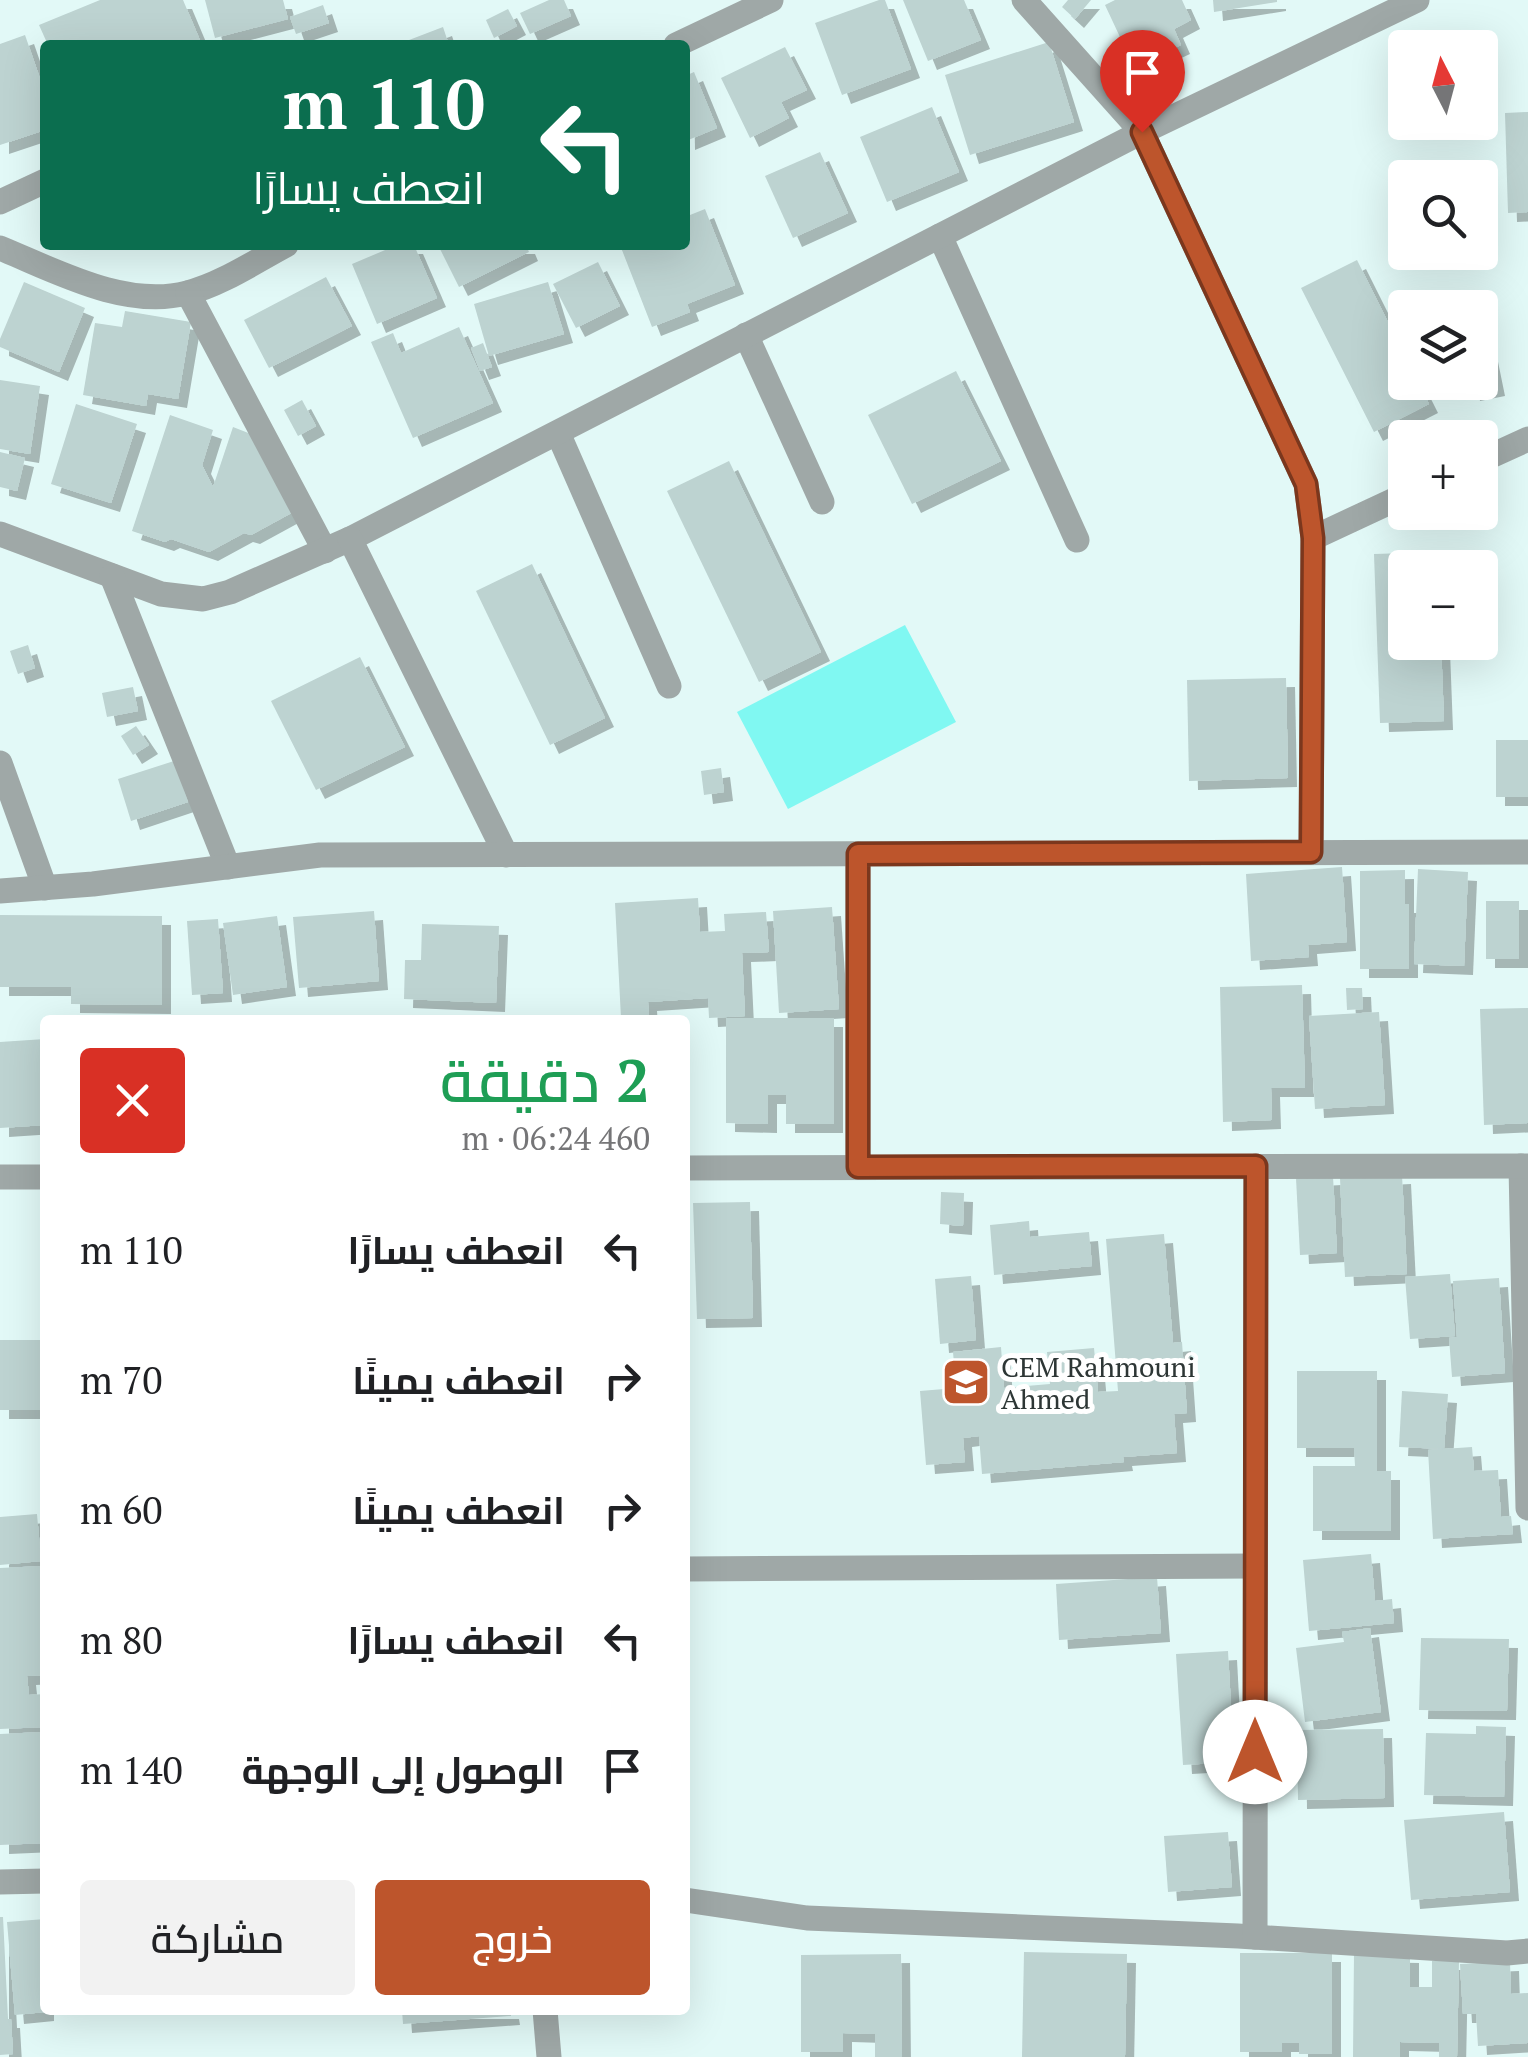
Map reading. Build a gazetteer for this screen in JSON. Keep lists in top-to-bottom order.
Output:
{
  "places": {
    "school or university": ["CEM Rahmouni Ahmed"]
  },
  "north": "top",
  "page": {
    "map_buttons": ["+", "−"],
    "turn": ["110 m", "انعطف يسارًا"],
    "heading": ["2 دقيقة", "460 m · 06:24"],
    "list": [
      {
        "name": "انعطف يسارًا",
        "value": "110 m"
      },
      {
        "name": "انعطف يمينًا",
        "value": "70 m"
      },
      {
        "name": "انعطف يمينًا",
        "value": "60 m"
      },
      {
        "name": "انعطف يسارًا",
        "value": "80 m"
      },
      {
        "name": "الوصول إلى الوجهة",
        "value": "140 m"
      }
    ],
    "buttons": ["خروج", "مشاركة"]
  }
}
